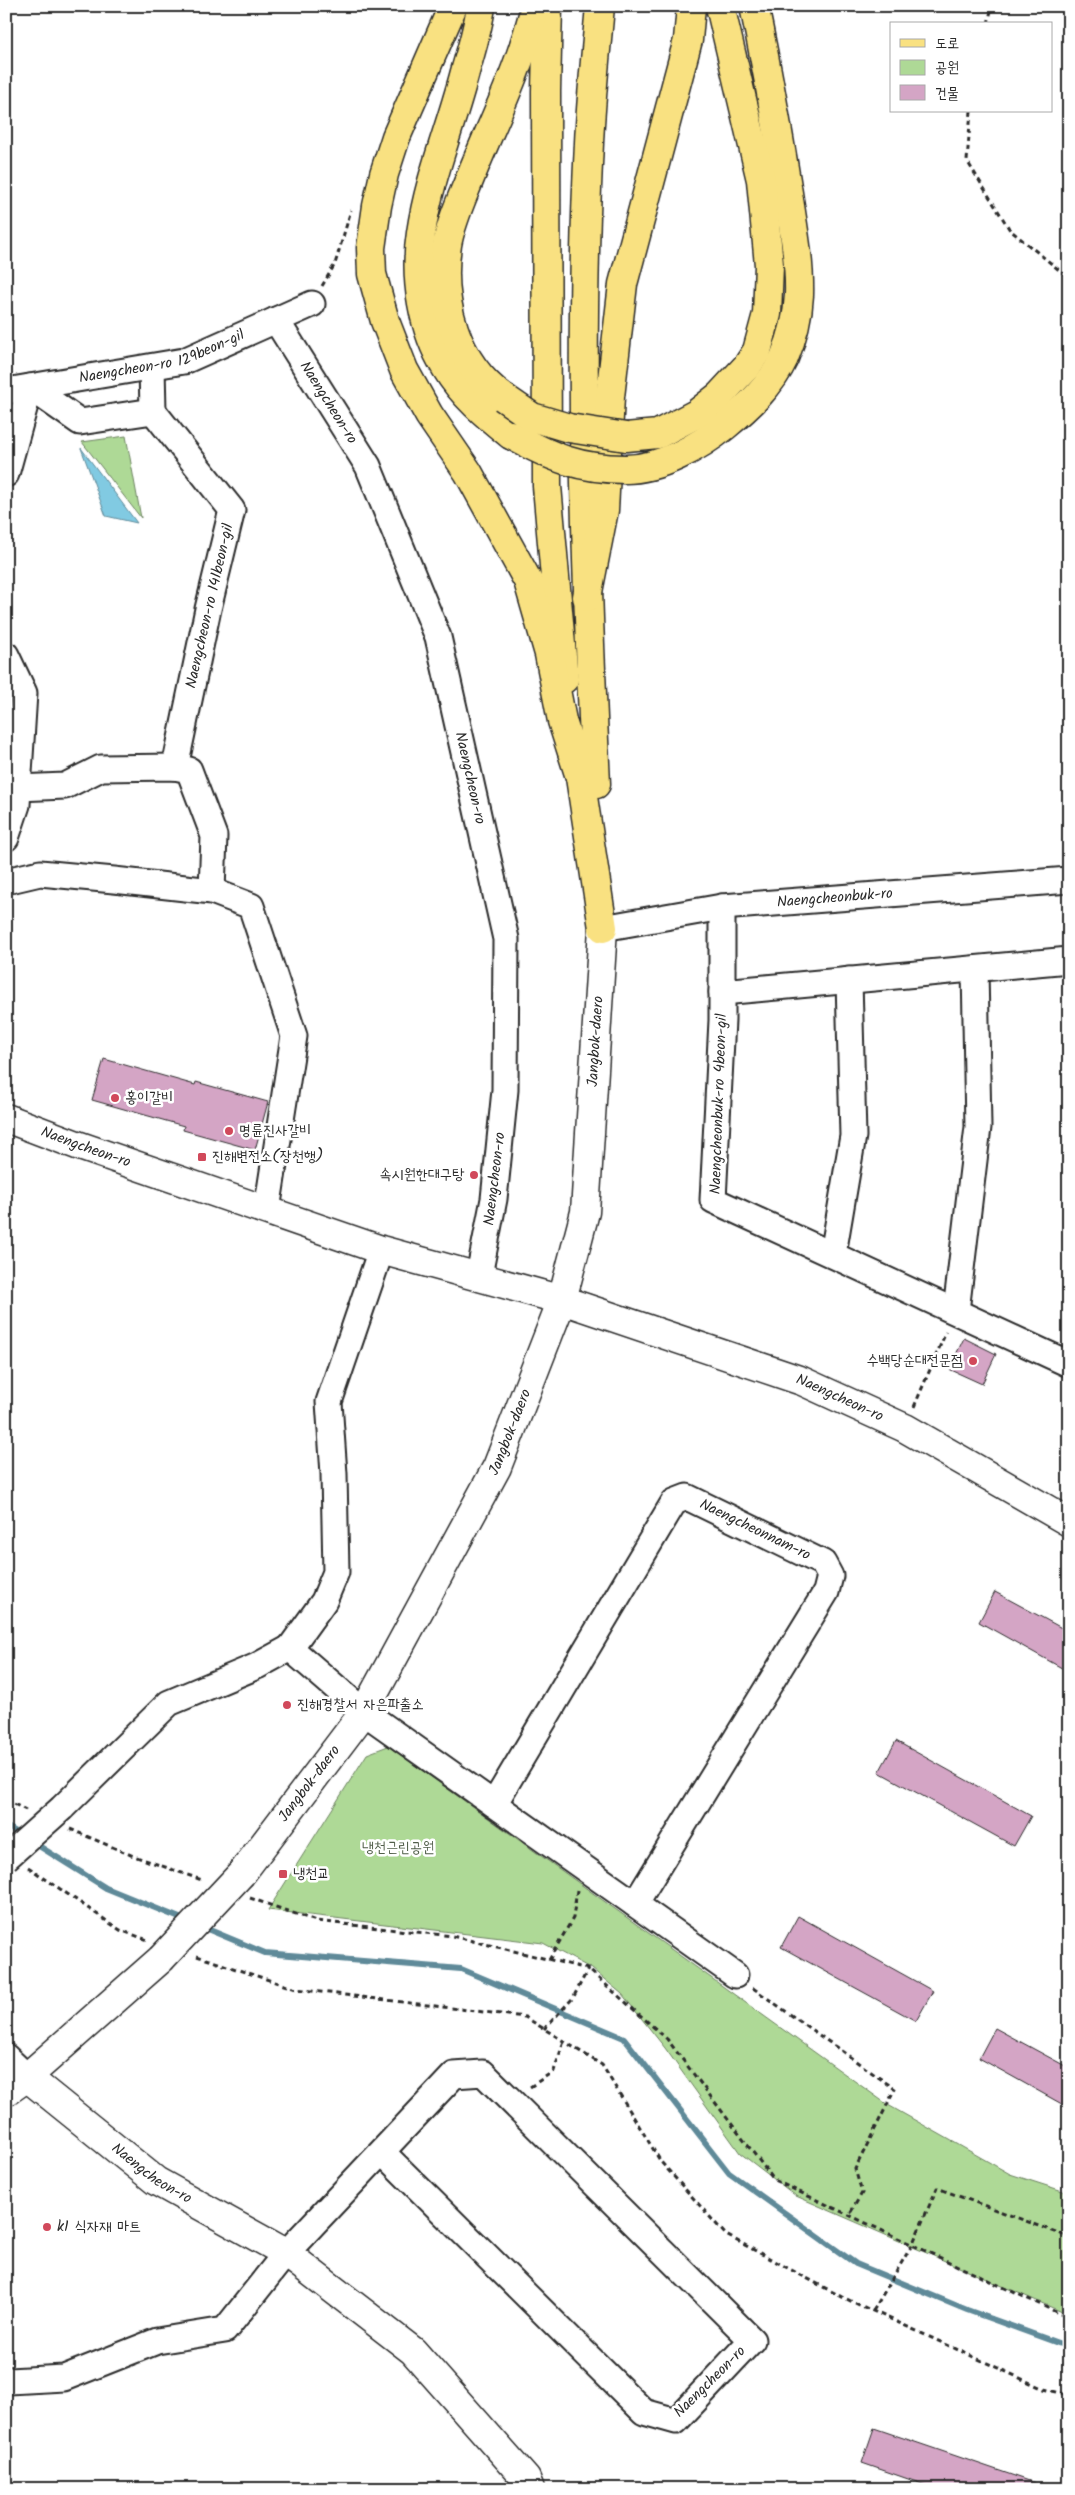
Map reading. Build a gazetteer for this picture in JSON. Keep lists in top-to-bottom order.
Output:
{
  "streets": {
    "main road": ["Naengcheon-ro", "Jangbok-daero"],
    "street": [
      "Naengcheon-ro 129beon-gil",
      "Naengcheon-ro 141beon-gil",
      "Naengcheonbuk-ro",
      "Naengcheonbuk-ro 4beon-gil",
      "Naengcheonnam-ro"
    ]
  },
  "crossings": [
    ["Naengcheon-ro 129beon-gil", "Naengcheon-ro"],
    ["Naengcheon-ro", "Jangbok-daero"],
    ["Naengcheonbuk-ro", "Jangbok-daero"],
    ["Naengcheonbuk-ro", "Naengcheonbuk-ro 4beon-gil"]
  ],
  "parks": ["냉천근린공원"],
  "places": {
    "other": [
      "홍이갈비",
      "명륜진사갈비",
      "속시원한대구탕",
      "수백당순대전문점",
      "진해경찰서 자은파출소",
      "k1 식자재 마트"
    ],
    "transit": ["진해변전소(장천행)", "냉천교"]
  },
  "legend": ["도로", "공원", "건물"]
}
